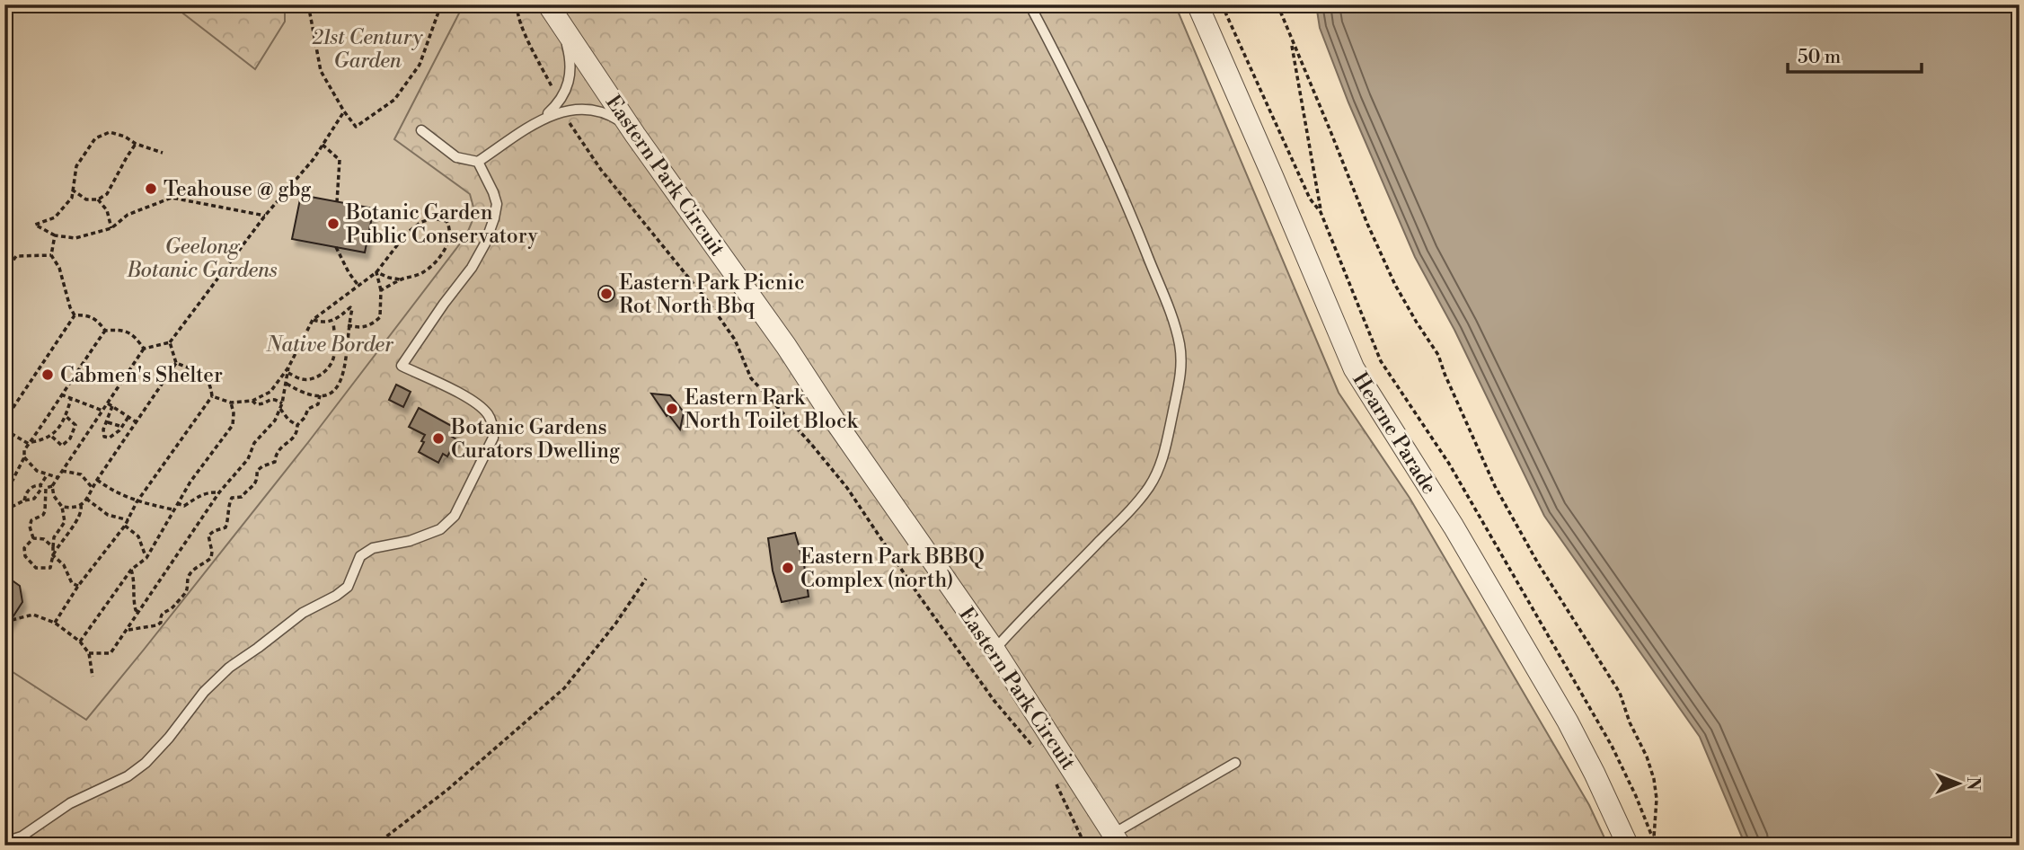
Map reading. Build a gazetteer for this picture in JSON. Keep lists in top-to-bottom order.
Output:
{
  "streets": {
    "street": ["Eastern Park Circuit", "Hearne Parade"]
  },
  "parks": ["21st Century Garden", "Geelong Botanic Gardens", "Native Border"],
  "places": [
    "Teahouse @ gbg",
    "Botanic Garden Public Conservatory",
    "Eastern Park Picnic Rot North Bbq",
    "Cabmen's Shelter",
    "Eastern Park North Toilet Block",
    "Botanic Gardens Curators Dwelling",
    "Eastern Park BBBQ Complex (north)"
  ],
  "scale_bar": "50 m",
  "north": "right"
}
